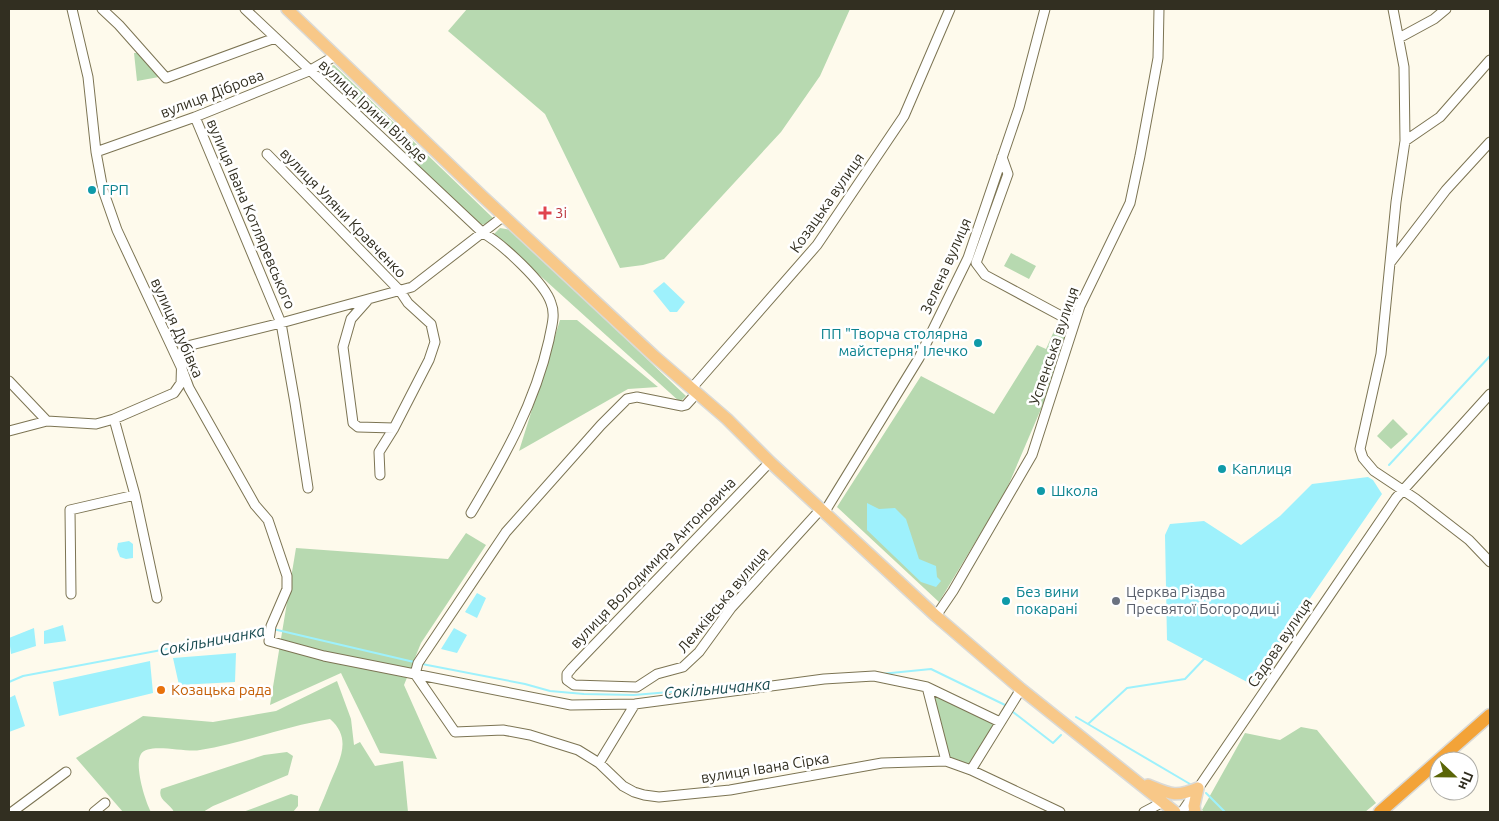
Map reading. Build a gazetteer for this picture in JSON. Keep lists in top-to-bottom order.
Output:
{
  "streets": {
    "street": [
      "вулиця Діброва",
      "вулиця Ірини Вільде",
      "Козацька вулиця",
      "вулиця Уляни Кравченко",
      "вулиця Івана Котляревського",
      "Зелена вулиця",
      "вулиця Дубівка",
      "Успенська вулиця",
      "вулиця Володимира Антоновича",
      "Лемківська вулиця",
      "Садова вулиця",
      "вулиця Івана Сірка"
    ]
  },
  "crossings": [
    ["вулиця Діброва", "вулиця Ірини Вільде"],
    ["вулиця Діброва", "вулиця Івана Котляревського"],
    ["вулиця Діброва", "вулиця Дубівка"],
    ["Зелена вулиця", "Лемківська вулиця"],
    ["вулиця Дубівка", "вулиця Івана Сірка"],
    ["вулиця Володимира Антоновича", "Лемківська вулиця"]
  ],
  "water": ["Сокільничанка"],
  "places": {
    "other": [
      "ГРП",
      "ПП \"Творча столярна майстерня\" Ілечко",
      "Каплиця",
      "Школа",
      "Без вини покарані",
      "Церква Різдва Пресвятої Богородиці",
      "Козацька рада"
    ],
    "health": ["3і"]
  },
  "north": "right"
}
